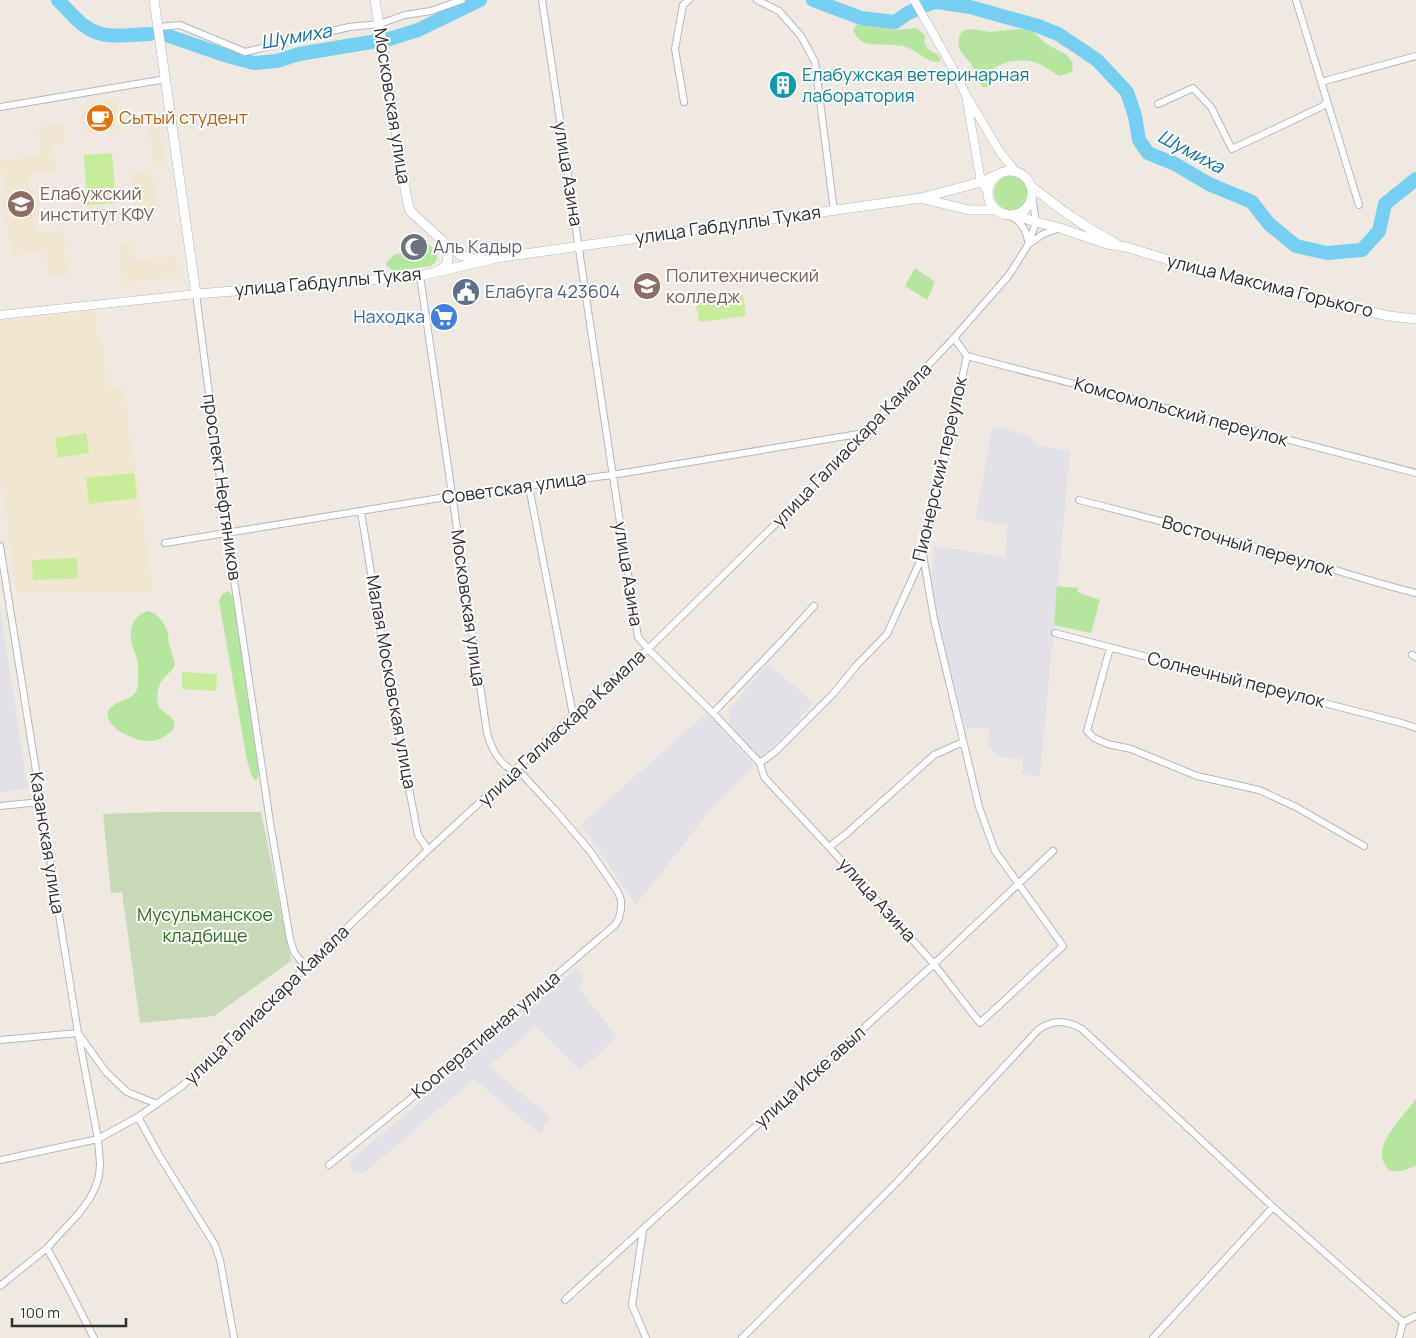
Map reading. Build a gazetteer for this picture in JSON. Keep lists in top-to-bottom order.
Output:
{
  "streets": {
    "main road": [
      "Московская улица",
      "улица Габдуллы Тукая",
      "улица Максима Горького",
      "проспект Нефтяников"
    ],
    "street": [
      "улица Азина",
      "Комсомольский переулок",
      "улица Галиаскара Камала",
      "Пионерский переулок",
      "Советская улица",
      "Восточный переулок",
      "Солнечный переулок",
      "Малая Московская улица",
      "Казанская улица",
      "Кооперативная улица",
      "улица Иске авыл"
    ]
  },
  "crossings": [
    ["Московская улица", "улица Габдуллы Тукая"],
    ["Московская улица", "улица Галиаскара Камала"],
    ["Московская улица", "Советская улица"],
    ["Московская улица", "Кооперативная улица"],
    ["улица Азина", "улица Габдуллы Тукая"],
    ["улица Азина", "улица Галиаскара Камала"],
    ["улица Азина", "Пионерский переулок"],
    ["улица Азина", "Советская улица"],
    ["улица Азина", "улица Иске авыл"],
    ["улица Габдуллы Тукая", "улица Максима Горького"],
    ["улица Габдуллы Тукая", "улица Галиаскара Камала"],
    ["улица Габдуллы Тукая", "проспект Нефтяников"],
    ["улица Максима Горького", "улица Галиаскара Камала"],
    ["Комсомольский переулок", "Пионерский переулок"],
    ["улица Галиаскара Камала", "проспект Нефтяников"],
    ["улица Галиаскара Камала", "Советская улица"],
    ["улица Галиаскара Камала", "Малая Московская улица"],
    ["улица Галиаскара Камала", "Казанская улица"],
    ["проспект Нефтяников", "Советская улица"],
    ["Советская улица", "Малая Московская улица"]
  ],
  "water": ["Шумиха"],
  "parks": ["Мусульманское кладбище"],
  "places": {
    "building": ["Елабужская ветеринарная лаборатория"],
    "cafe": ["Сытый студент"],
    "school or university": ["Елабужский институт КФУ", "Политехнический колледж"],
    "mosque": ["Аль Кадыр"],
    "public building": ["Елабуга 423604"],
    "supermarket": ["Находка"]
  },
  "scale_bar": "100 m"
}
